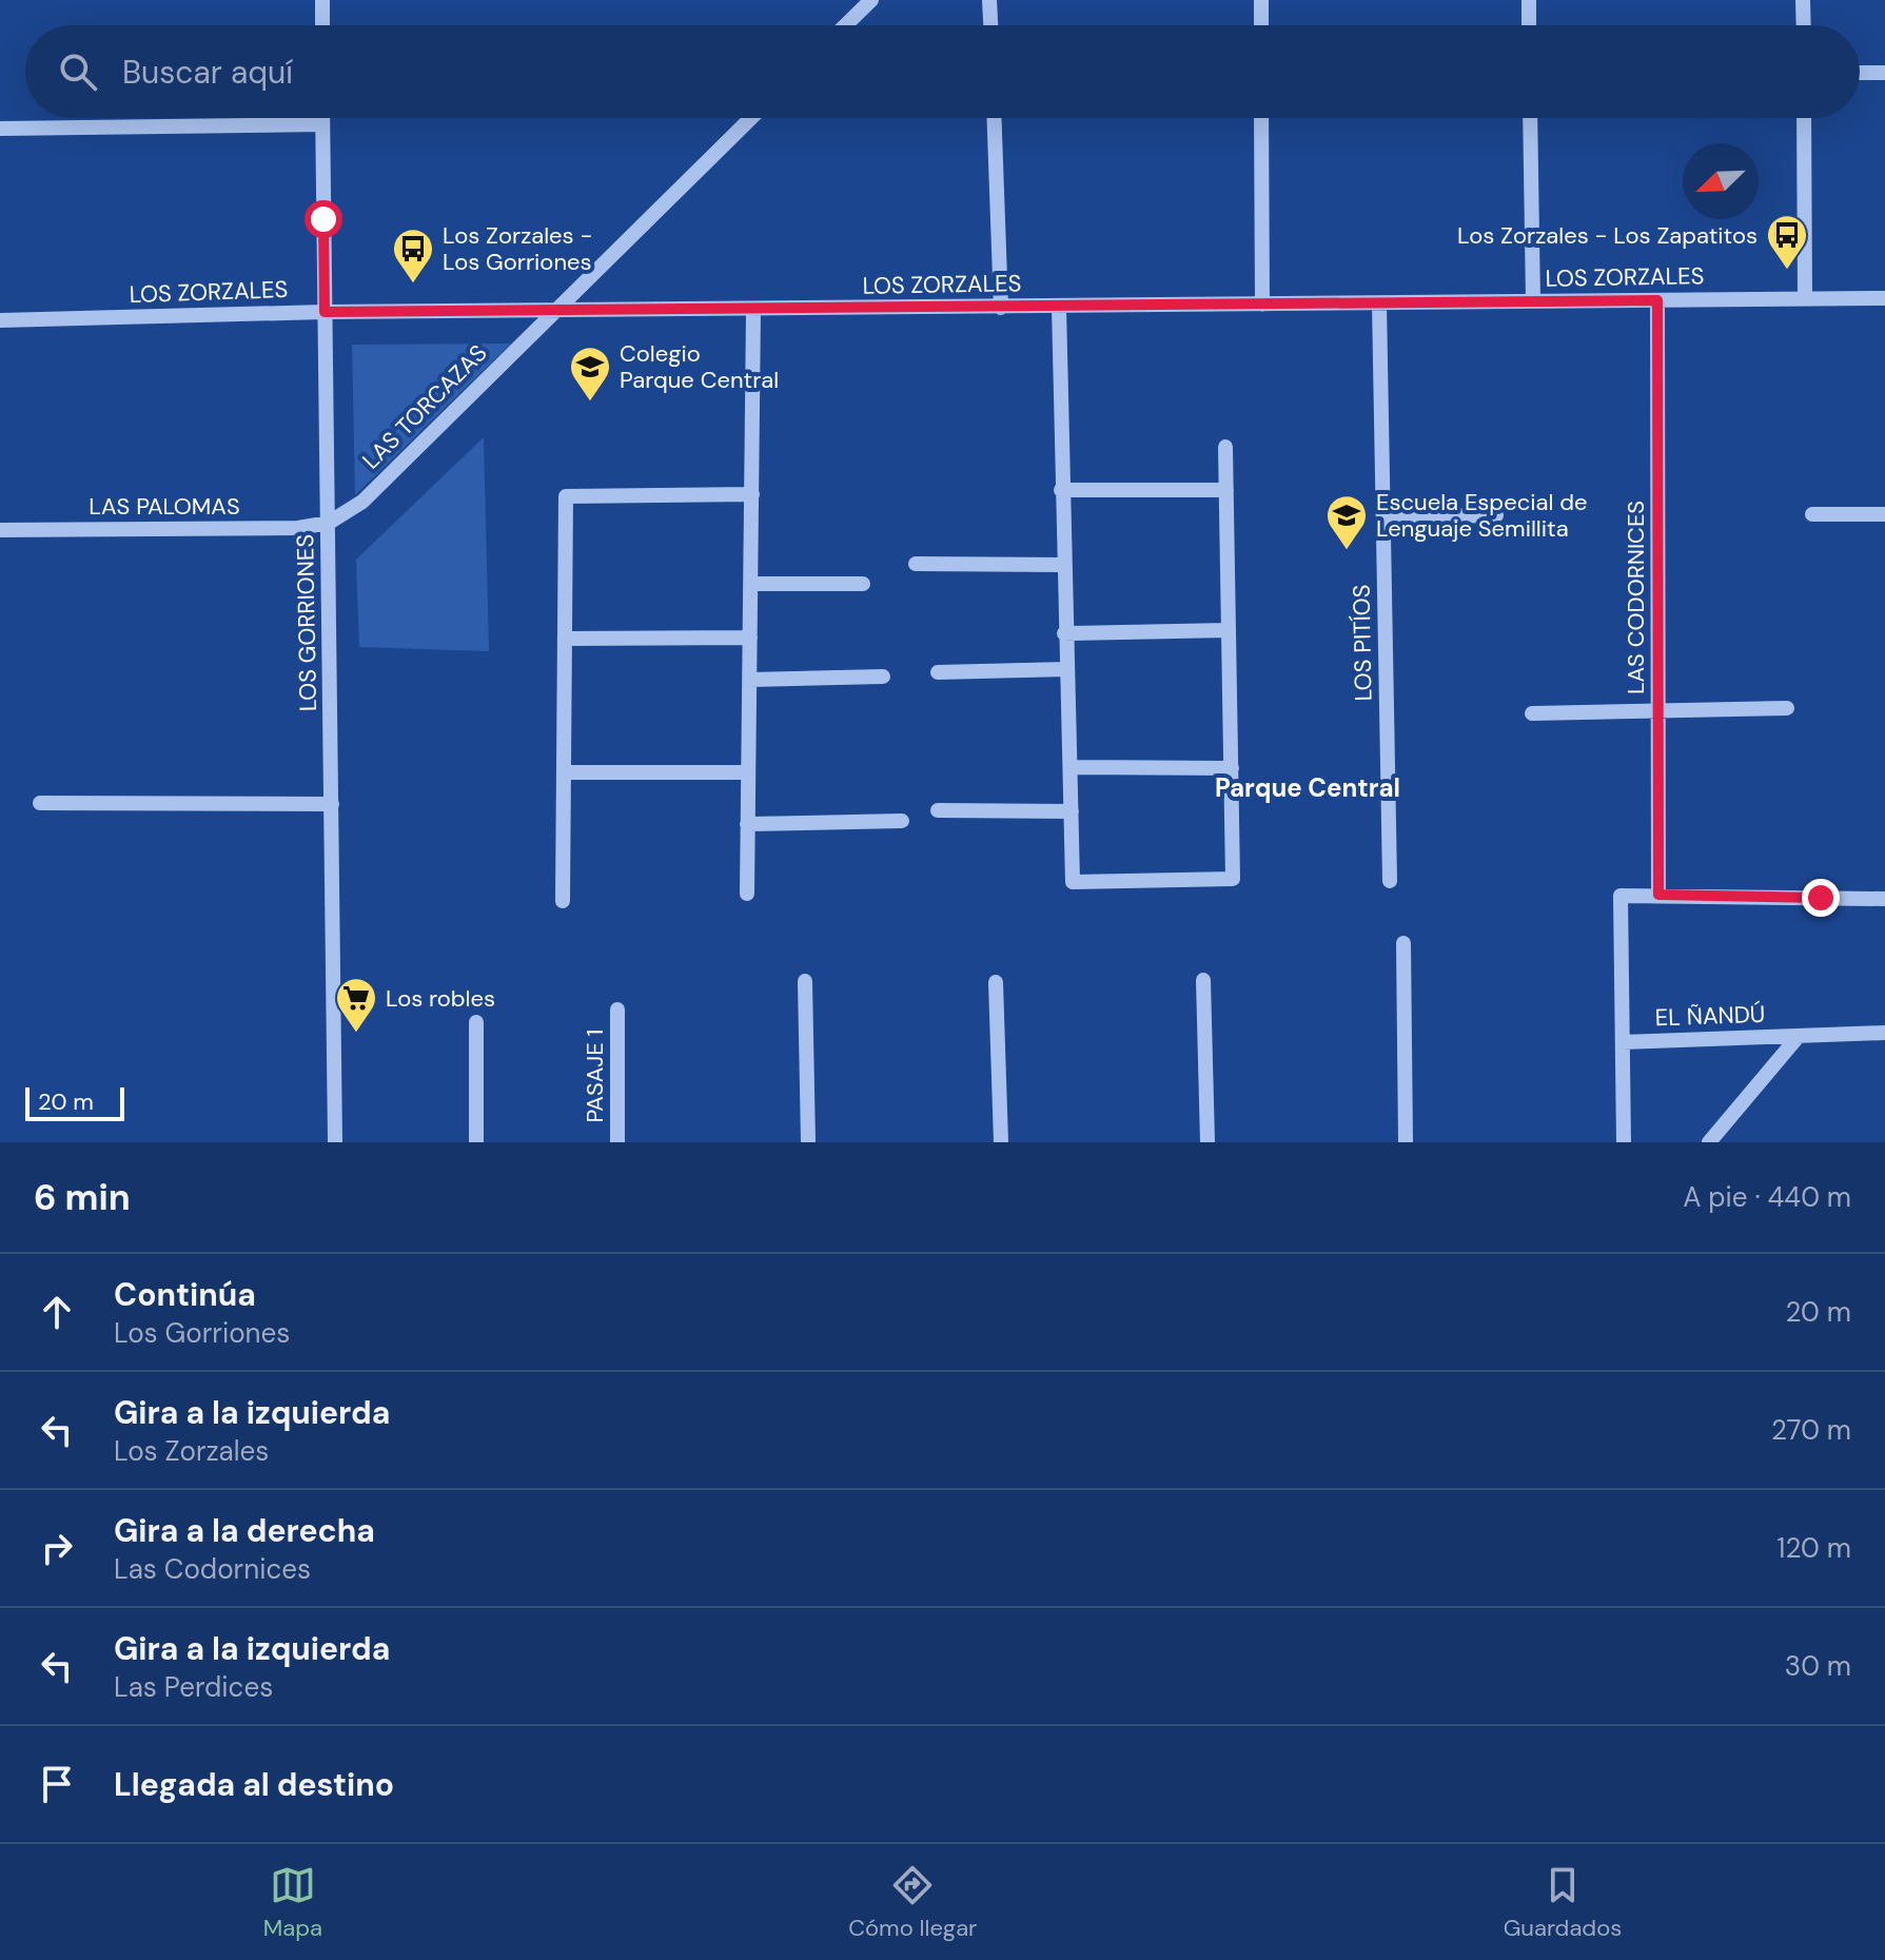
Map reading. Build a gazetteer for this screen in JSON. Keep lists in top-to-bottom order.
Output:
{
  "streets": {
    "street": [
      "LOS ZORZALES",
      "LAS TORCAZAS",
      "LAS PALOMAS",
      "LAS CODORNICES",
      "LOS GORRIONES",
      "LOS PITÍOS",
      "EL ÑANDÚ",
      "PASAJE 1"
    ]
  },
  "crossings": [
    ["LOS ZORZALES", "LAS TORCAZAS"],
    ["LOS ZORZALES", "LAS CODORNICES"],
    ["LOS ZORZALES", "LOS GORRIONES"],
    ["LOS ZORZALES", "LOS PITÍOS"],
    ["LAS TORCAZAS", "LAS PALOMAS"],
    ["LAS TORCAZAS", "LOS GORRIONES"],
    ["LAS PALOMAS", "LOS GORRIONES"]
  ],
  "districts": ["Parque Central"],
  "places": {
    "bus stop": ["Los Zorzales - Los Zapatitos", "Los Zorzales - Los Gorriones"],
    "school or university": ["Colegio Parque Central", "Escuela Especial de Lenguaje Semillita"],
    "supermarket": ["Los robles"]
  },
  "scale_bar": "20 m",
  "north": "bottom left",
  "page": {
    "search": "Buscar aquí",
    "scale": "20 m",
    "heading": ["6 min", "A pie · 440 m"],
    "list": [
      ["Continúa", "Los Gorriones", "20 m"],
      ["Gira a la izquierda", "Los Zorzales", "270 m"],
      ["Gira a la derecha", "Las Codornices", "120 m"],
      ["Gira a la izquierda", "Las Perdices", "30 m"],
      "Llegada al destino"
    ],
    "nav": ["Mapa", "Cómo llegar", "Guardados"]
  }
}
